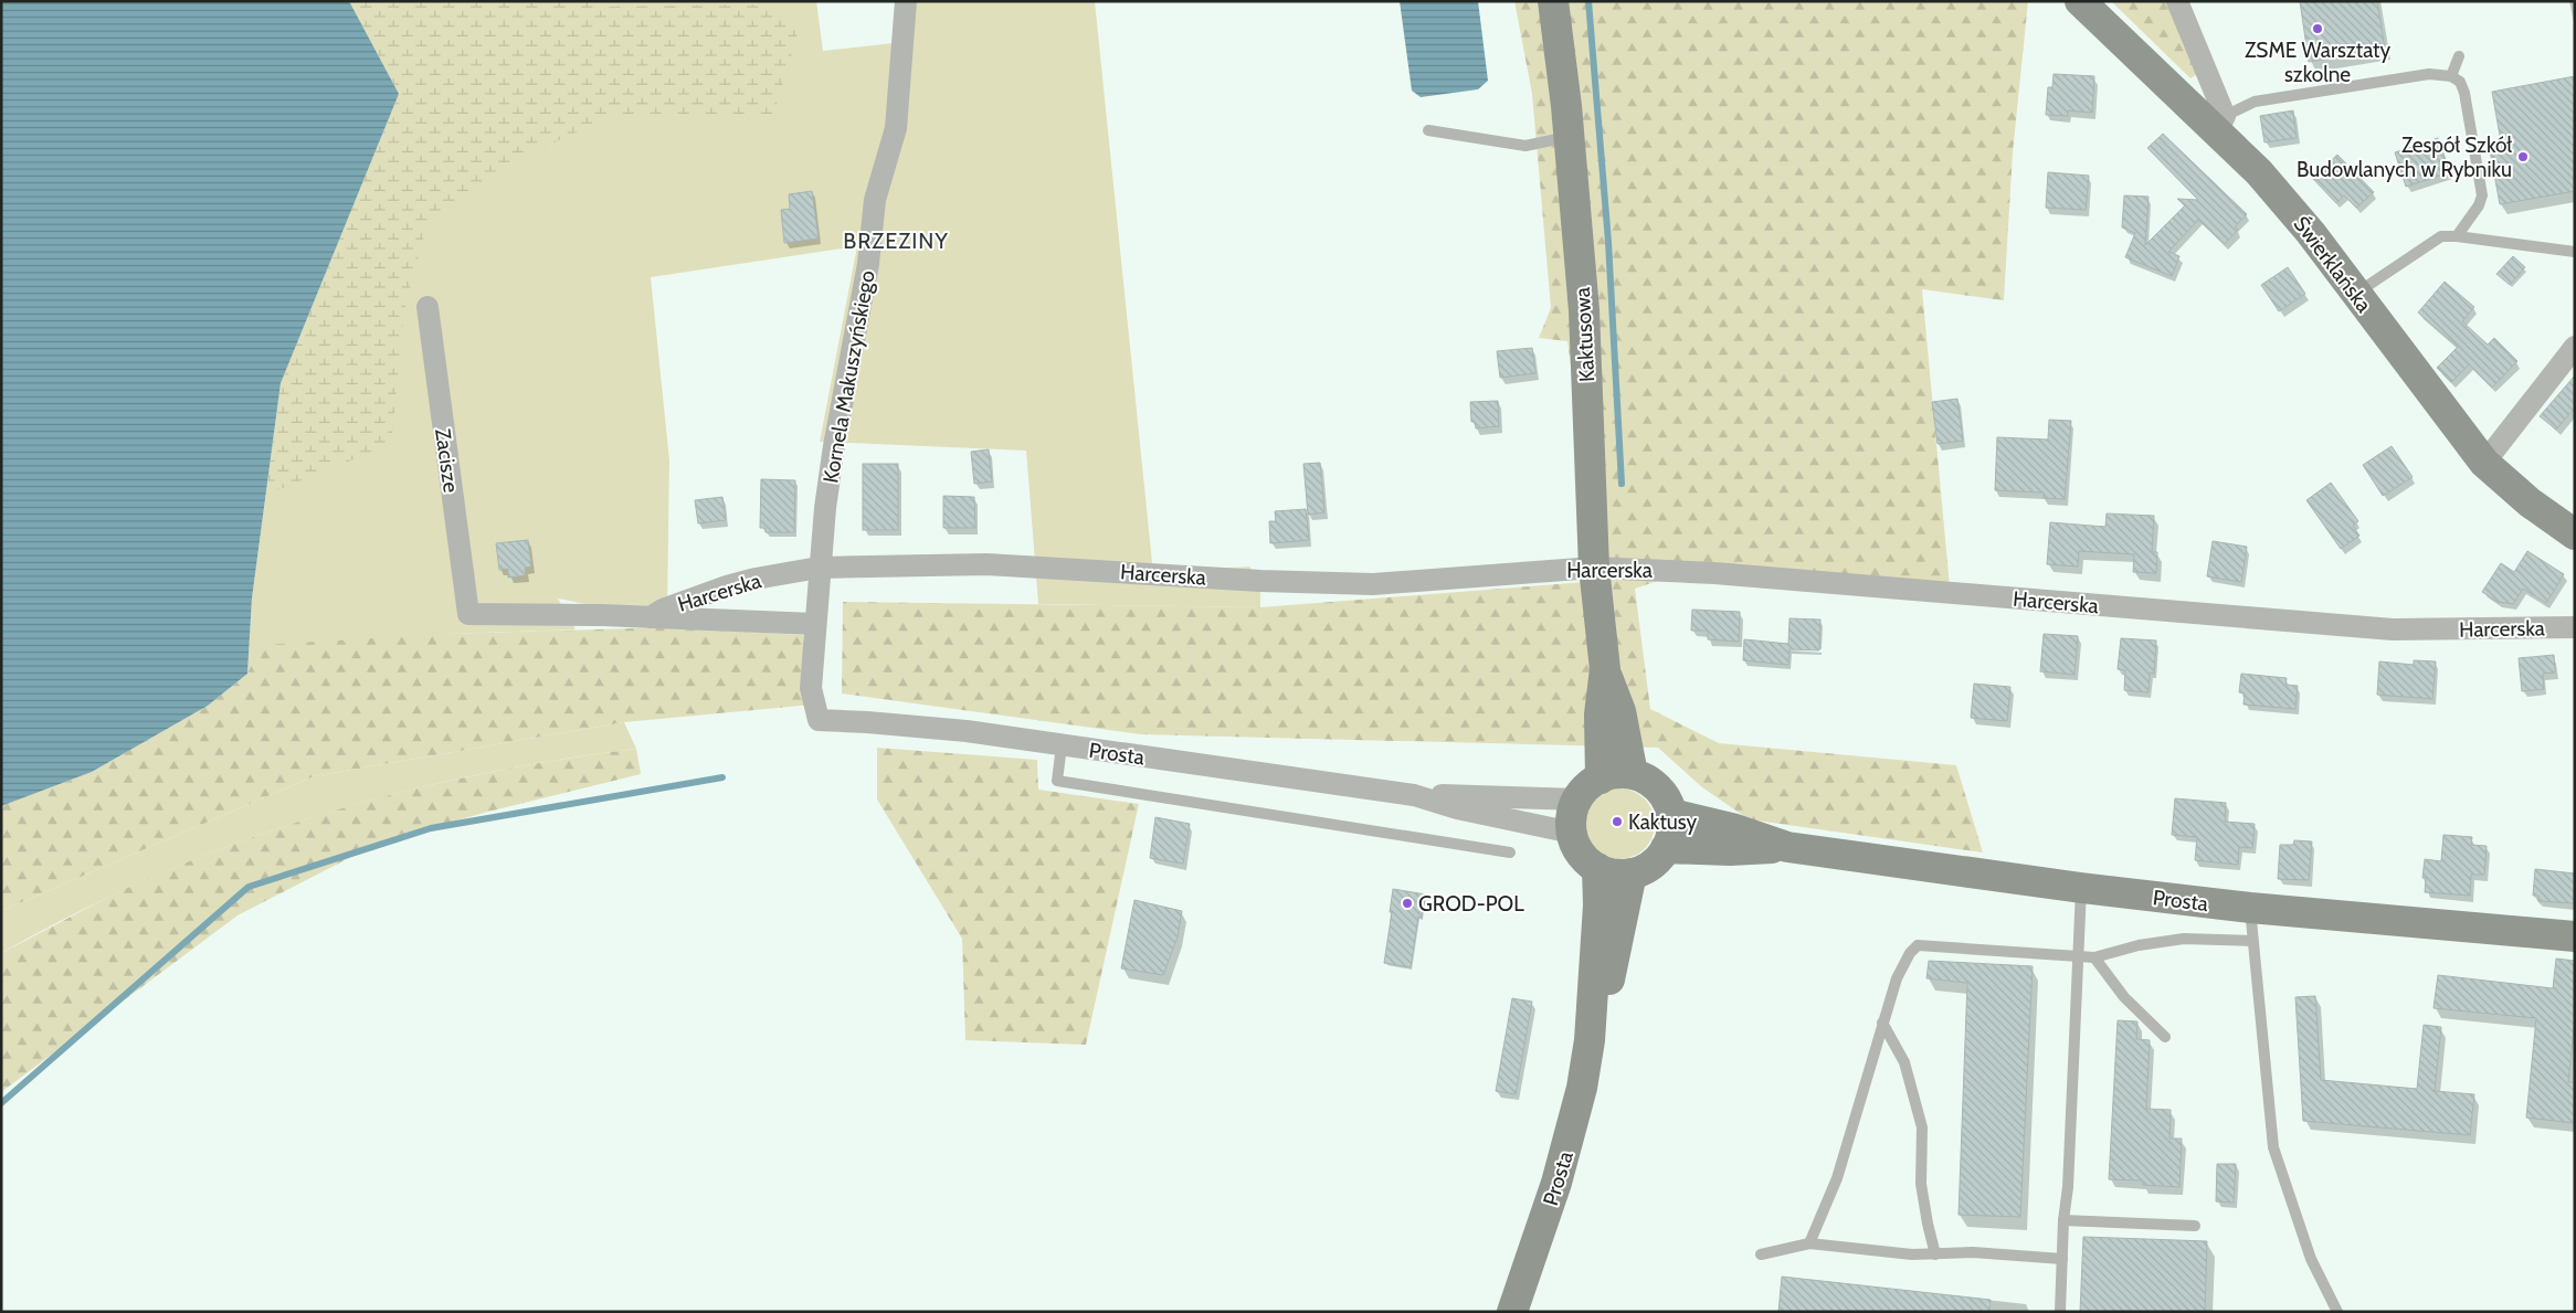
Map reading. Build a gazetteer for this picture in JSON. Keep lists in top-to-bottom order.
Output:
{
  "streets": {
    "main road": ["Świerklańska", "Kaktusowa", "Prosta"],
    "street": ["Kornela Makuszyńskiego", "Zacisze", "Harcerska"]
  },
  "crossings": [
    ["Kaktusowa", "Harcerska"],
    ["Kaktusowa", "Prosta"],
    ["Kornela Makuszyńskiego", "Harcerska"],
    ["Kornela Makuszyńskiego", "Prosta"],
    ["Zacisze", "Harcerska"]
  ],
  "districts": ["BRZEZINY"],
  "places": [
    "ZSME Warsztaty szkolne",
    "Zespół Szkół Budowlanych w Rybniku",
    "Kaktusy",
    "GROD-POL"
  ]
}
